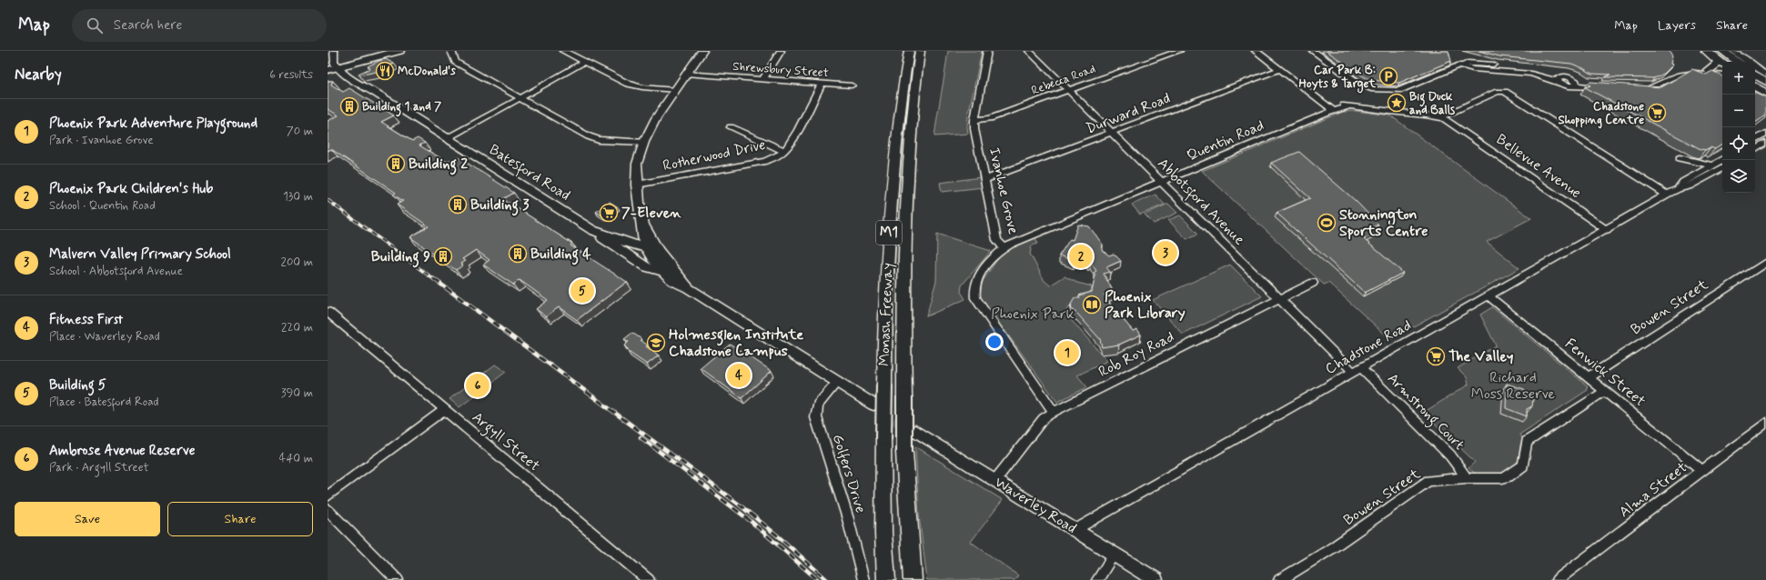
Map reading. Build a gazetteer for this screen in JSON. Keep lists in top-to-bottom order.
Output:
{
  "streets": {
    "highway": ["M1", "Monash Freeway"],
    "main road": ["Batesford Road", "Waverley Road"],
    "street": [
      "Shrewsbury Street",
      "Rebecca Road",
      "Durward Road",
      "Quentin Road",
      "Rotherwood Drive",
      "Bellevue Avenue",
      "Ivanhoe Grove",
      "Abbotsford Avenue",
      "Bowen Street",
      "Chadstone Road",
      "Rob Roy Road",
      "Fenwick Street",
      "Armstrong Court",
      "Argyll Street",
      "Golfers Drive",
      "Alma Street"
    ]
  },
  "crossings": [
    ["Shrewsbury Street", "Rotherwood Drive"],
    ["Rebecca Road", "Ivanhoe Grove"],
    ["Rebecca Road", "Abbotsford Avenue"],
    ["Durward Road", "Ivanhoe Grove"],
    ["Durward Road", "Abbotsford Avenue"],
    ["Quentin Road", "Bellevue Avenue"],
    ["Quentin Road", "Ivanhoe Grove"],
    ["Quentin Road", "Abbotsford Avenue"],
    ["Bellevue Avenue", "Chadstone Road"],
    ["Ivanhoe Grove", "Rob Roy Road"],
    ["Abbotsford Avenue", "Chadstone Road"],
    ["Abbotsford Avenue", "Rob Roy Road"],
    ["Abbotsford Avenue", "Armstrong Court"],
    ["Bowen Street", "Fenwick Street"],
    ["Bowen Street", "Armstrong Court"],
    ["Chadstone Road", "Fenwick Street"],
    ["Chadstone Road", "Armstrong Court"],
    ["Chadstone Road", "Waverley Road"],
    ["Rob Roy Road", "Waverley Road"],
    ["Fenwick Street", "Alma Street"]
  ],
  "parks": ["Phoenix Park", "Richard Moss Reserve"],
  "places": {
    "restaurant": ["McDonald's"],
    "parking": ["Car Park B: Hoyts & Target"],
    "place": ["Big Duck and Balls"],
    "building": [
      "Building 1 and 7",
      "Building 2",
      "Building 3",
      "Building 4",
      "Building 9"
    ],
    "supermarket": ["Chadstone Shopping Centre", "7-Eleven", "The Valley"],
    "sports": ["Stonnington Sports Centre"],
    "library": ["Phoenix Park Library"],
    "school or university": ["Holmesglen Institute Chadstone Campus"]
  },
  "page": {
    "header": "Map",
    "search": "Search here",
    "nav": ["Map", "Layers", "Share"],
    "heading": ["Nearby", "6 results"],
    "map_buttons": ["+", "−"],
    "list": [
      {
        "mark": "1",
        "name": "Phoenix Park Adventure Playground",
        "note": "Park · Ivanhoe Grove",
        "value": "70 m"
      },
      {
        "mark": "2",
        "name": "Phoenix Park Children's Hub",
        "note": "School · Quentin Road",
        "value": "130 m"
      },
      {
        "mark": "3",
        "name": "Malvern Valley Primary School",
        "note": "School · Abbotsford Avenue",
        "value": "200 m"
      },
      {
        "mark": "4",
        "name": "Fitness First",
        "note": "Place · Waverley Road",
        "value": "220 m"
      },
      {
        "mark": "5",
        "name": "Building 5",
        "note": "Place · Batesford Road",
        "value": "390 m"
      },
      {
        "mark": "6",
        "name": "Ambrose Avenue Reserve",
        "note": "Park · Argyll Street",
        "value": "440 m"
      }
    ],
    "pins": [
      "3",
      "2",
      "5",
      "1",
      "4",
      "6"
    ],
    "buttons": ["Save", "Share"]
  }
}
